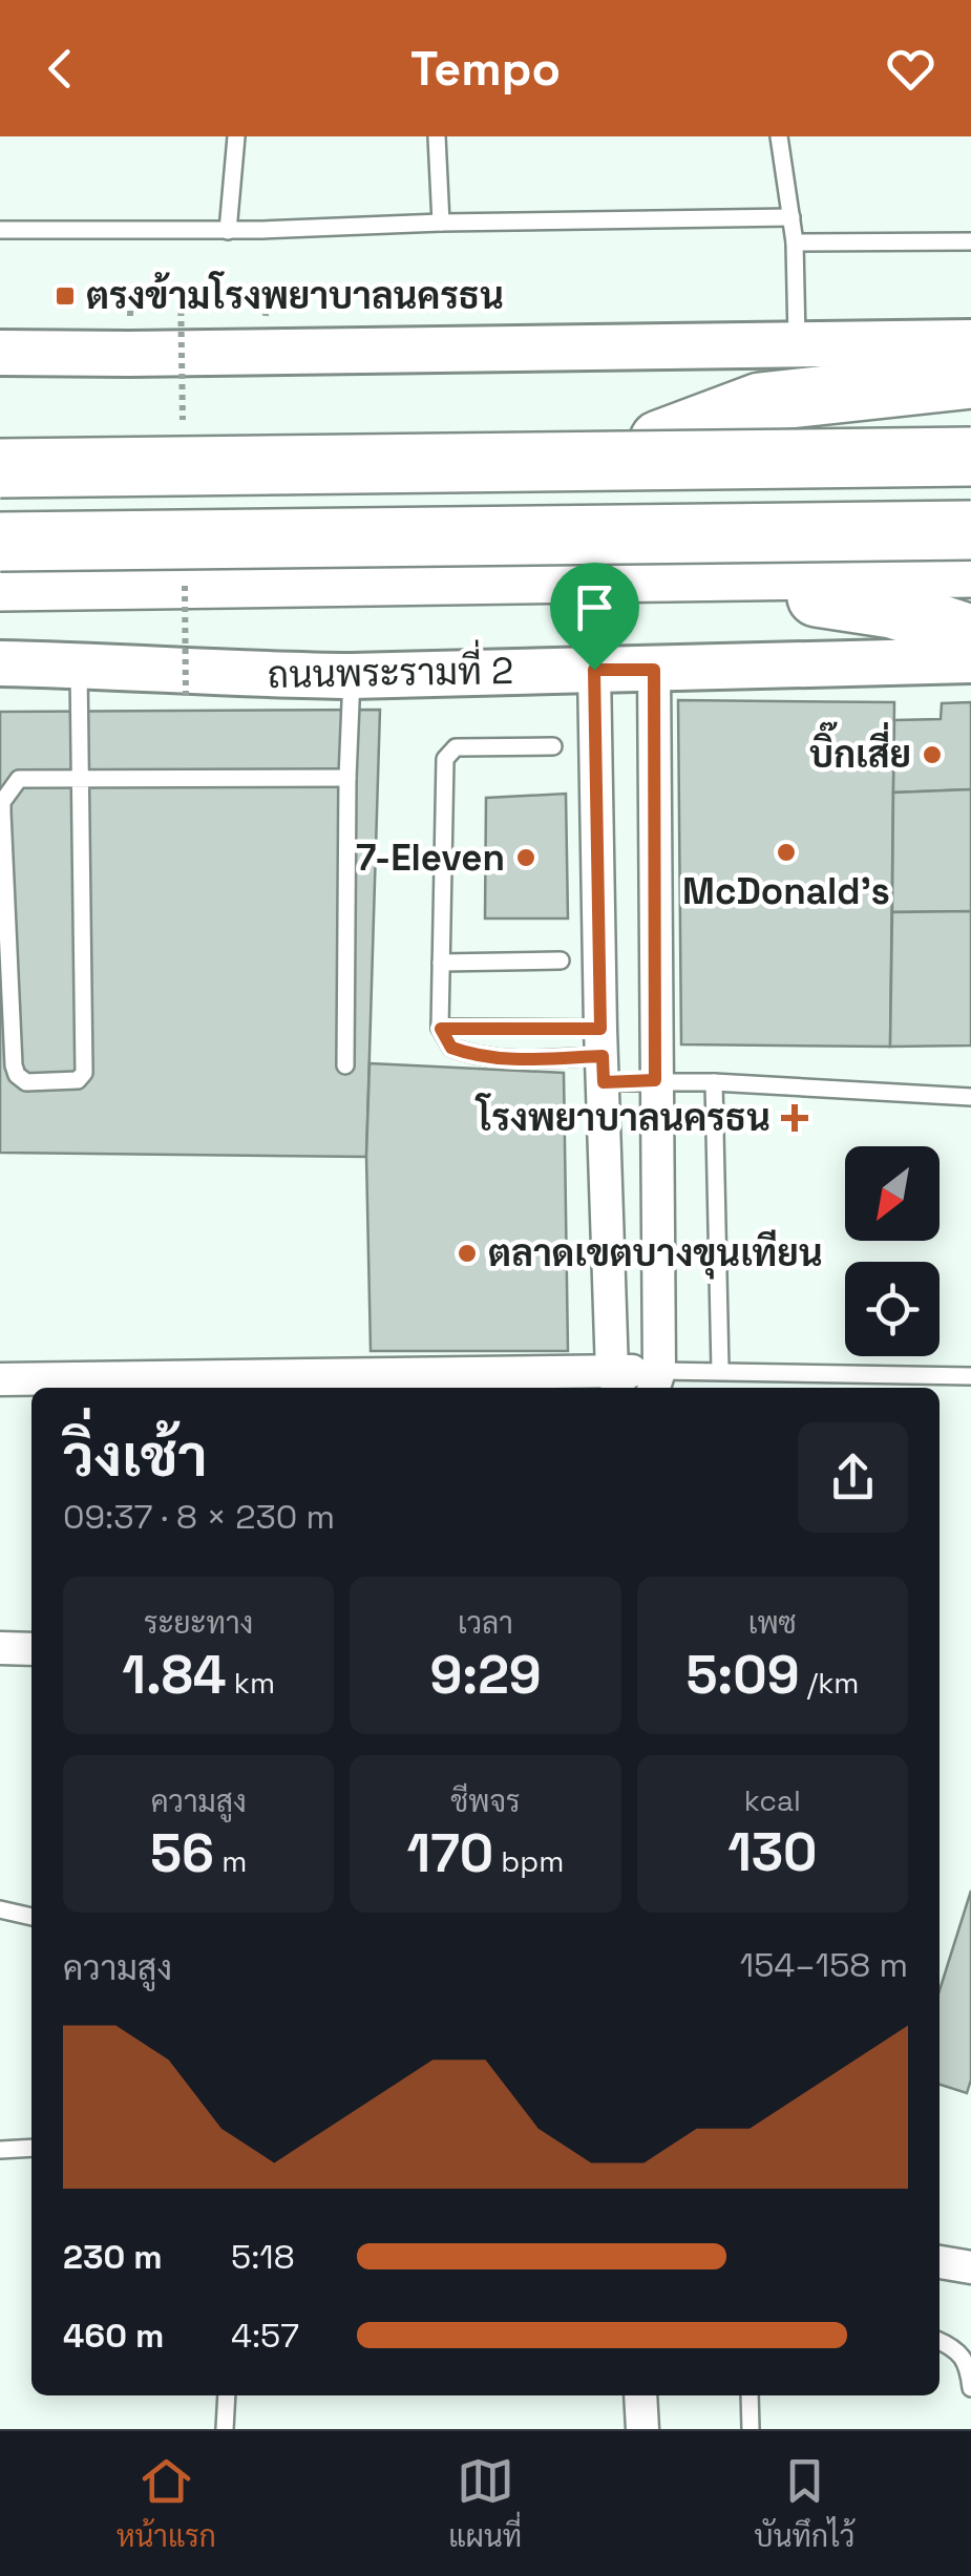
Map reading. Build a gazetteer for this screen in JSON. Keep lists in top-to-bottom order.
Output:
{
  "streets": {
    "main road": ["ถนนพระรามที่ 2"]
  },
  "places": {
    "transit": ["ตรงข้ามโรงพยาบาลนครธน"],
    "other": [
      "บิ๊กเสี่ย",
      "McDonald's",
      "7-Eleven",
      "ตลาดเขตบางขุนเทียน"
    ],
    "health": ["โรงพยาบาลนครธน"]
  },
  "north": "bottom left",
  "page": {
    "header": "Tempo",
    "heading": ["วิ่งเช้า", "09:37 · 8 × 230 m"],
    "stats": [
      ["ระยะทาง", "1.84 km"],
      ["เวลา", "9:29"],
      ["เพซ", "5:09 /km"],
      ["ความสูง", "56 m"],
      ["ชีพจร", "170 bpm"],
      ["kcal", "130"]
    ],
    "chart": ["ความสูง", "154–158 m"],
    "list": [
      {
        "name": "230 m",
        "note": "5:18"
      },
      {
        "name": "460 m",
        "note": "4:57"
      }
    ],
    "tabs": ["หน้าแรก", "แผนที่", "บันทึกไว้"]
  }
}
